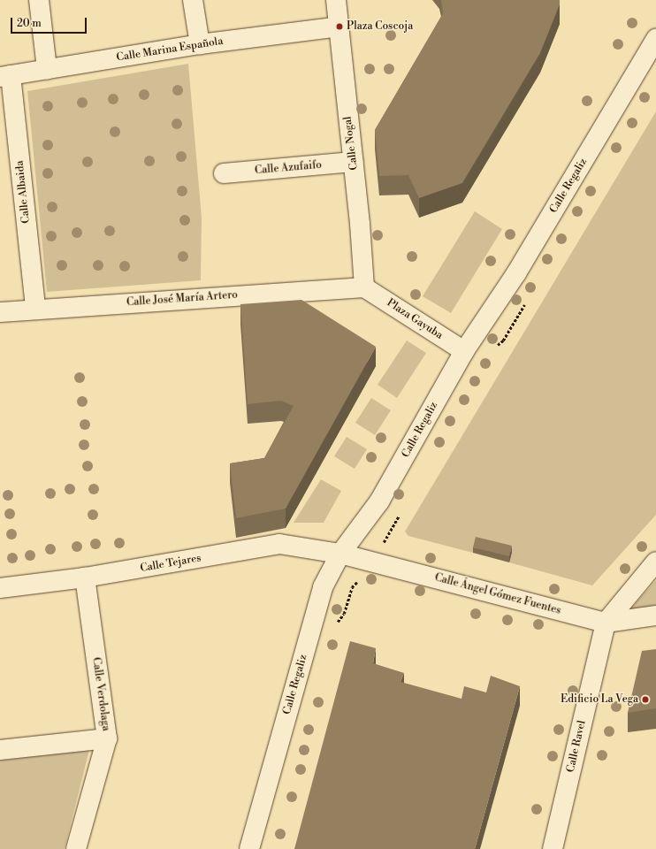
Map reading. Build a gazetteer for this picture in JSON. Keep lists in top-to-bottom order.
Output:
{
  "streets": {
    "street": [
      "Calle Marina Española",
      "Calle Nogal",
      "Calle Azufaifo",
      "Calle Regaliz",
      "Calle Albaida",
      "Calle José María Artero",
      "Plaza Gayuba",
      "Calle Tejares",
      "Calle Ángel Gómez Fuentes",
      "Calle Verdolaga",
      "Calle Ravel"
    ]
  },
  "crossings": [
    ["Calle Marina Española", "Calle Nogal"],
    ["Calle Marina Española", "Calle Albaida"],
    ["Calle Nogal", "Calle Azufaifo"],
    ["Calle Nogal", "Calle José María Artero"],
    ["Calle Nogal", "Plaza Gayuba"],
    ["Calle Regaliz", "Plaza Gayuba"],
    ["Calle Regaliz", "Calle Tejares"],
    ["Calle Regaliz", "Calle Ángel Gómez Fuentes"],
    ["Calle Albaida", "Calle José María Artero"],
    ["Calle José María Artero", "Plaza Gayuba"],
    ["Calle Tejares", "Calle Ángel Gómez Fuentes"],
    ["Calle Tejares", "Calle Verdolaga"],
    ["Calle Ángel Gómez Fuentes", "Calle Ravel"]
  ],
  "places": ["Plaza Coscoja", "Edificio La Vega"],
  "scale_bar": "20 m"
}
